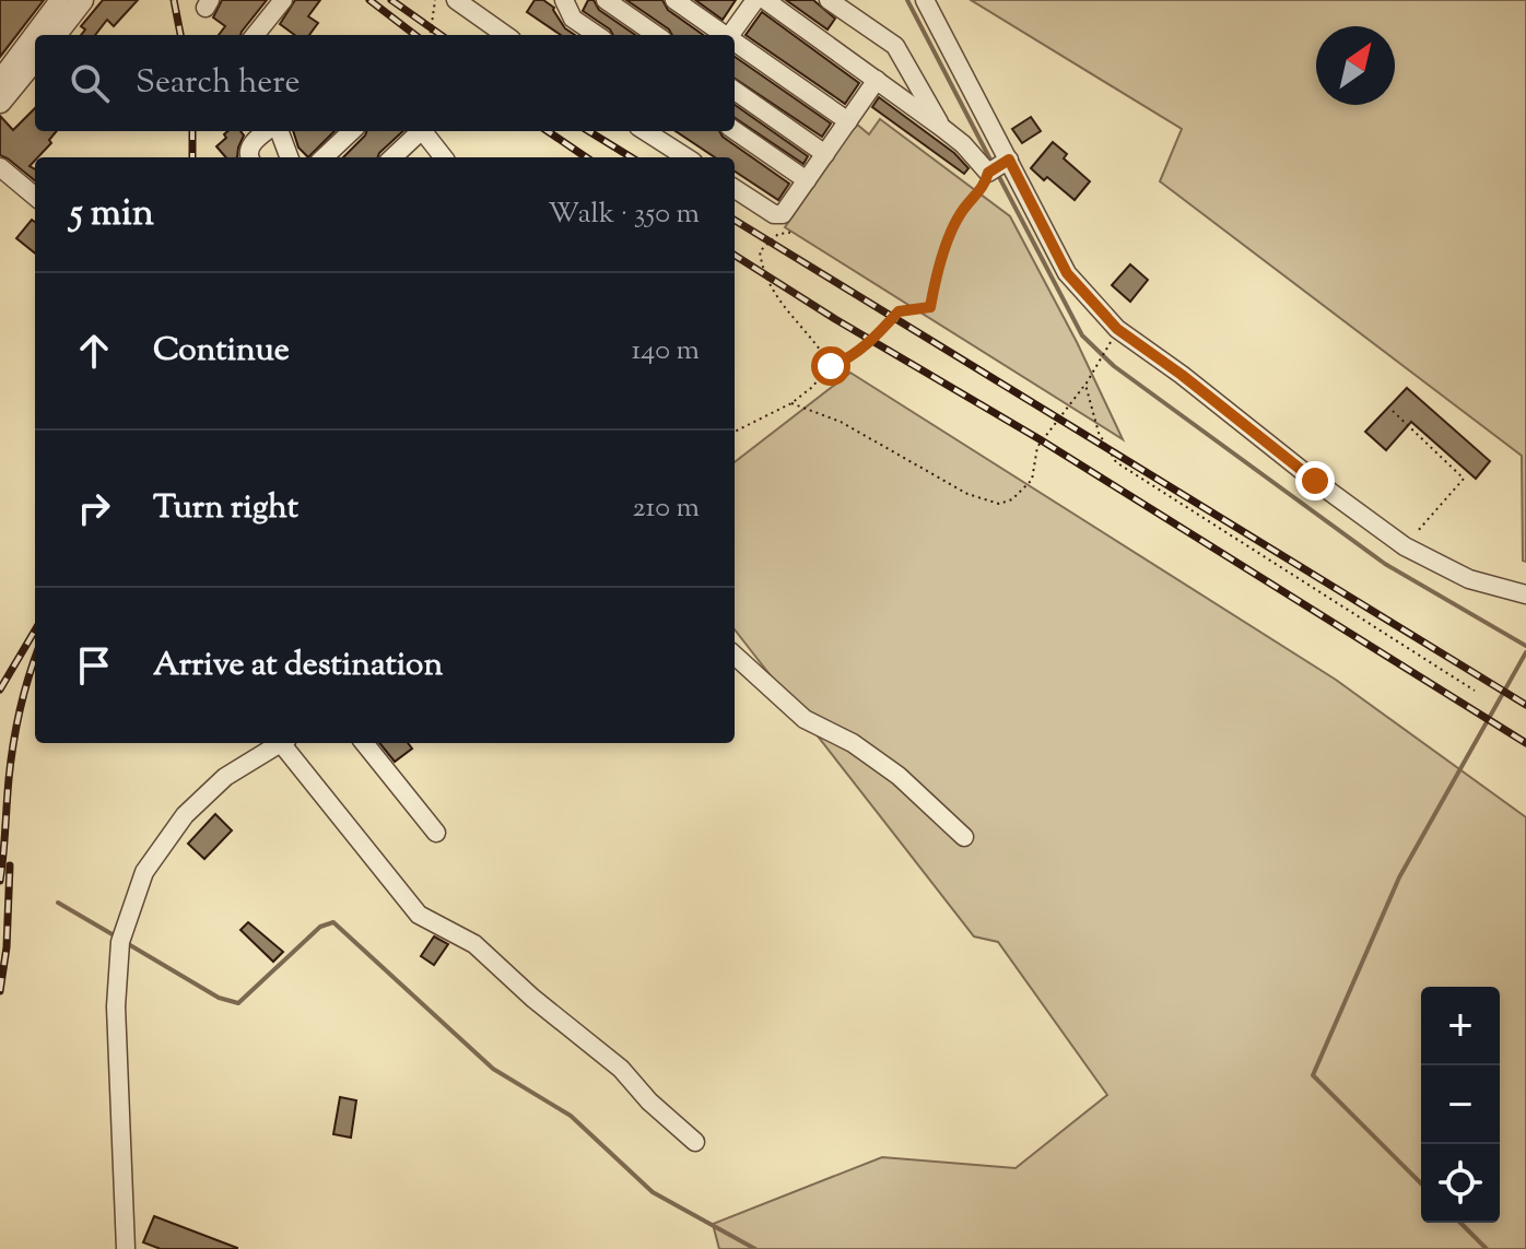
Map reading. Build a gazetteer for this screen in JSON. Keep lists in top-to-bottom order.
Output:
{
  "north": "top right",
  "page": {
    "search": "Search here",
    "heading": ["5 min", "Walk · 350 m"],
    "list": [
      ["Continue", "140 m"],
      ["Turn right", "210 m"],
      "Arrive at destination"
    ],
    "map_buttons": ["+", "−"]
  }
}
